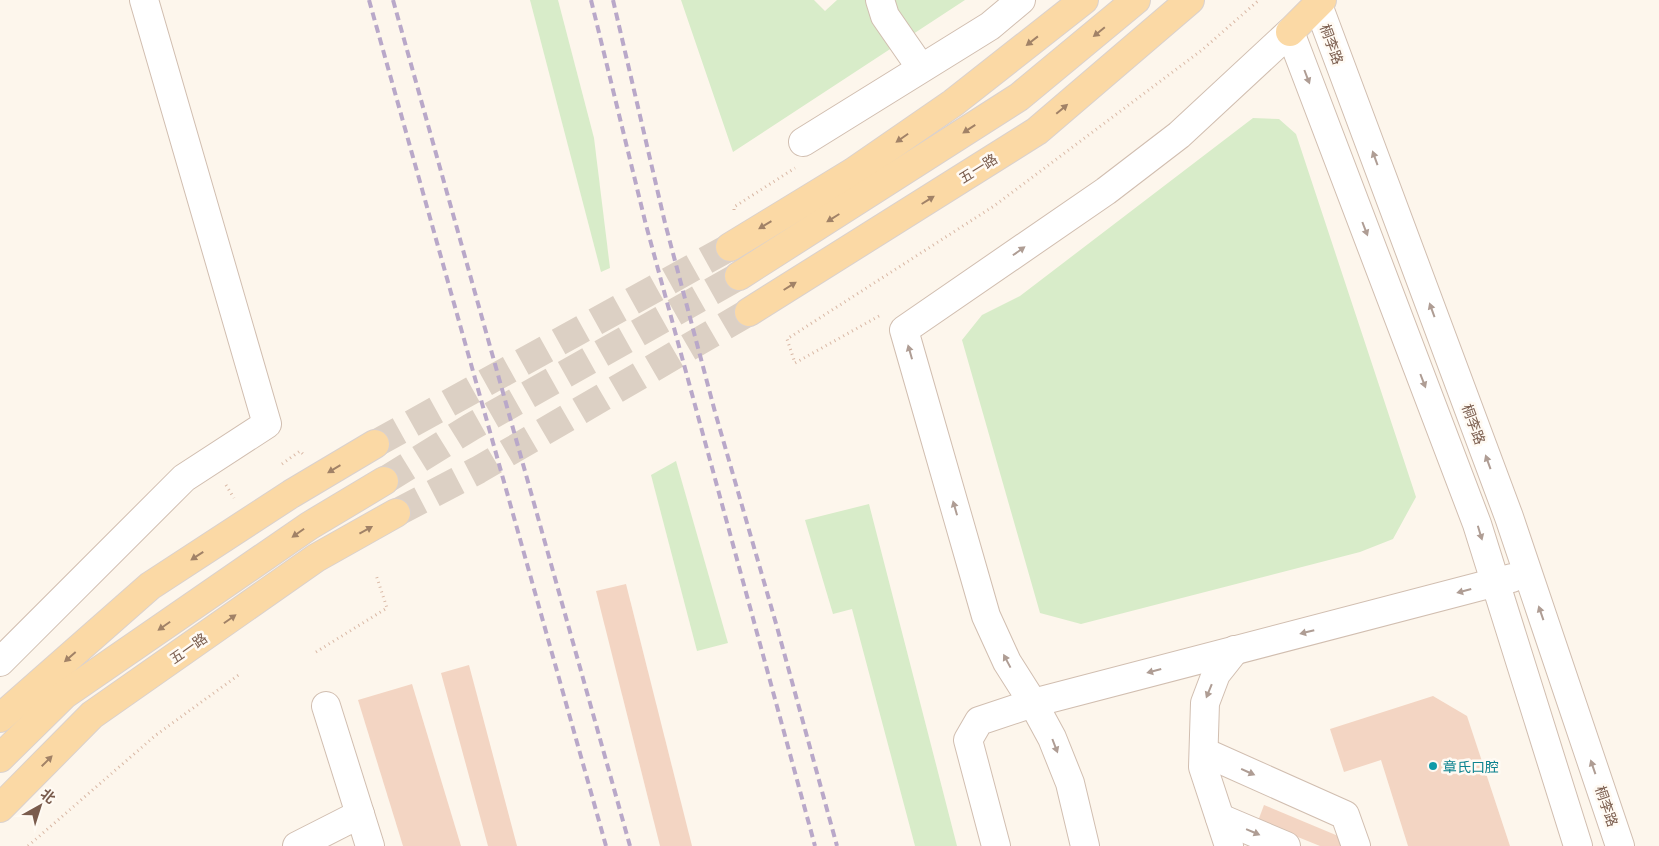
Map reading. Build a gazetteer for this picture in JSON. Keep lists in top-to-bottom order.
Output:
{
  "streets": {
    "main road": ["五一路"],
    "street": ["桐李路"]
  },
  "places": ["章氏口腔"],
  "north": "top right"
}
